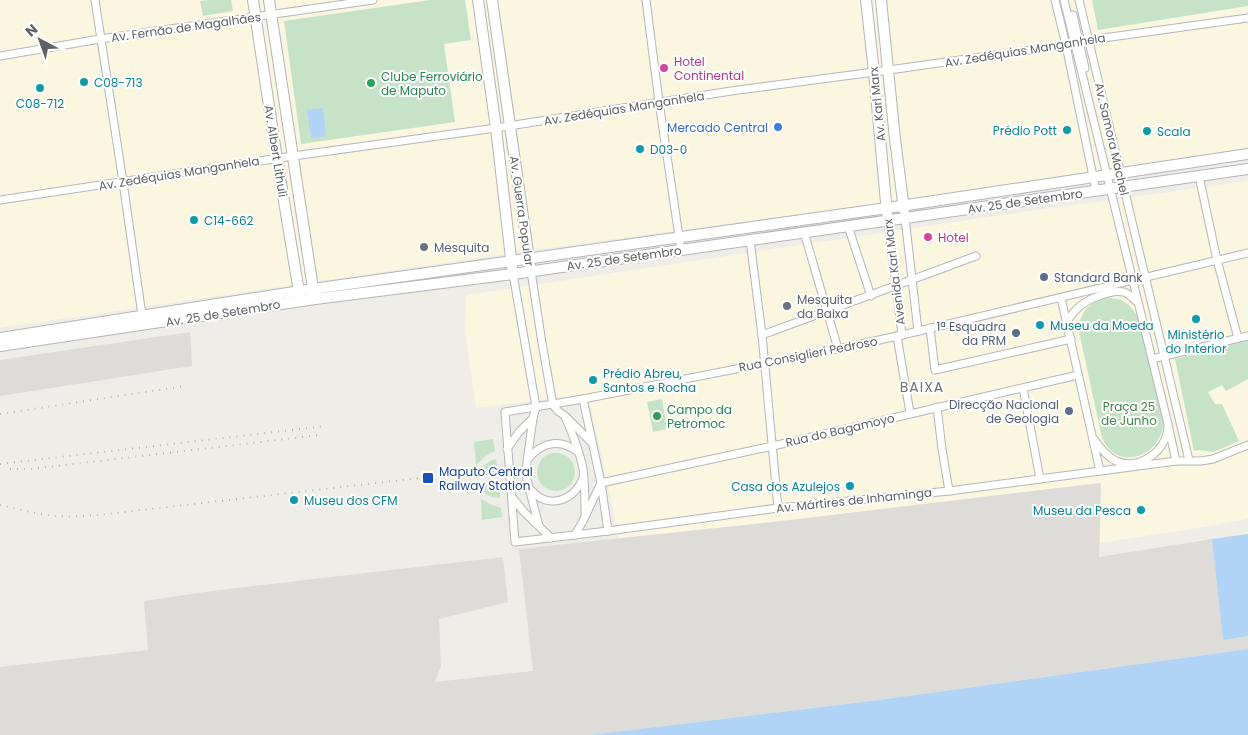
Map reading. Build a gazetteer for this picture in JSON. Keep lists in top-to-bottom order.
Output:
{
  "streets": {
    "main road": [
      "Av. Karl Marx",
      "Av. Albert Lithuli",
      "Av. 25 de Setembro",
      "Av. Guerra Popular",
      "Avenida Karl Marx"
    ],
    "street": [
      "Av. Fernão de Magalhães",
      "Av. Zedéquias Manganhela",
      "Av. Samora Machel",
      "Rua Consiglieri Pedroso",
      "Rua do Bagamoyo",
      "Av. Mártires de Inhaminga"
    ]
  },
  "crossings": [
    ["Av. Fernão de Magalhães", "Av. Albert Lithuli"],
    ["Av. Zedéquias Manganhela", "Av. Karl Marx"],
    ["Av. Zedéquias Manganhela", "Av. Samora Machel"],
    ["Av. Zedéquias Manganhela", "Av. Albert Lithuli"],
    ["Av. Zedéquias Manganhela", "Av. Guerra Popular"],
    ["Av. Karl Marx", "Av. 25 de Setembro"],
    ["Av. Karl Marx", "Avenida Karl Marx"],
    ["Av. Samora Machel", "Av. 25 de Setembro"],
    ["Av. Albert Lithuli", "Av. 25 de Setembro"],
    ["Av. 25 de Setembro", "Av. Guerra Popular"],
    ["Av. 25 de Setembro", "Avenida Karl Marx"],
    ["Av. Guerra Popular", "Rua Consiglieri Pedroso"],
    ["Avenida Karl Marx", "Rua Consiglieri Pedroso"],
    ["Avenida Karl Marx", "Rua do Bagamoyo"]
  ],
  "districts": ["BAIXA"],
  "parks": ["Praça 25 de Junho"],
  "places": {
    "other": [
      "Hotel Continental",
      "C08-713",
      "Clube Ferroviário de Maputo",
      "C08-712",
      "Mercado Central",
      "Prédio Pott",
      "Scala",
      "D03-0",
      "C14-662",
      "Hotel",
      "Mesquita",
      "Standard Bank",
      "Mesquita da Baixa",
      "Ministério do Interior",
      "Museu da Moeda",
      "1ª Esquadra da PRM",
      "Prédio Abreu, Santos e Rocha",
      "Direcção Nacional de Geologia",
      "Campo da Petromoc",
      "Casa dos Azulejos",
      "Museu dos CFM",
      "Museu da Pesca"
    ],
    "transit": ["Maputo Central Railway Station"]
  },
  "north": "top left"
}
